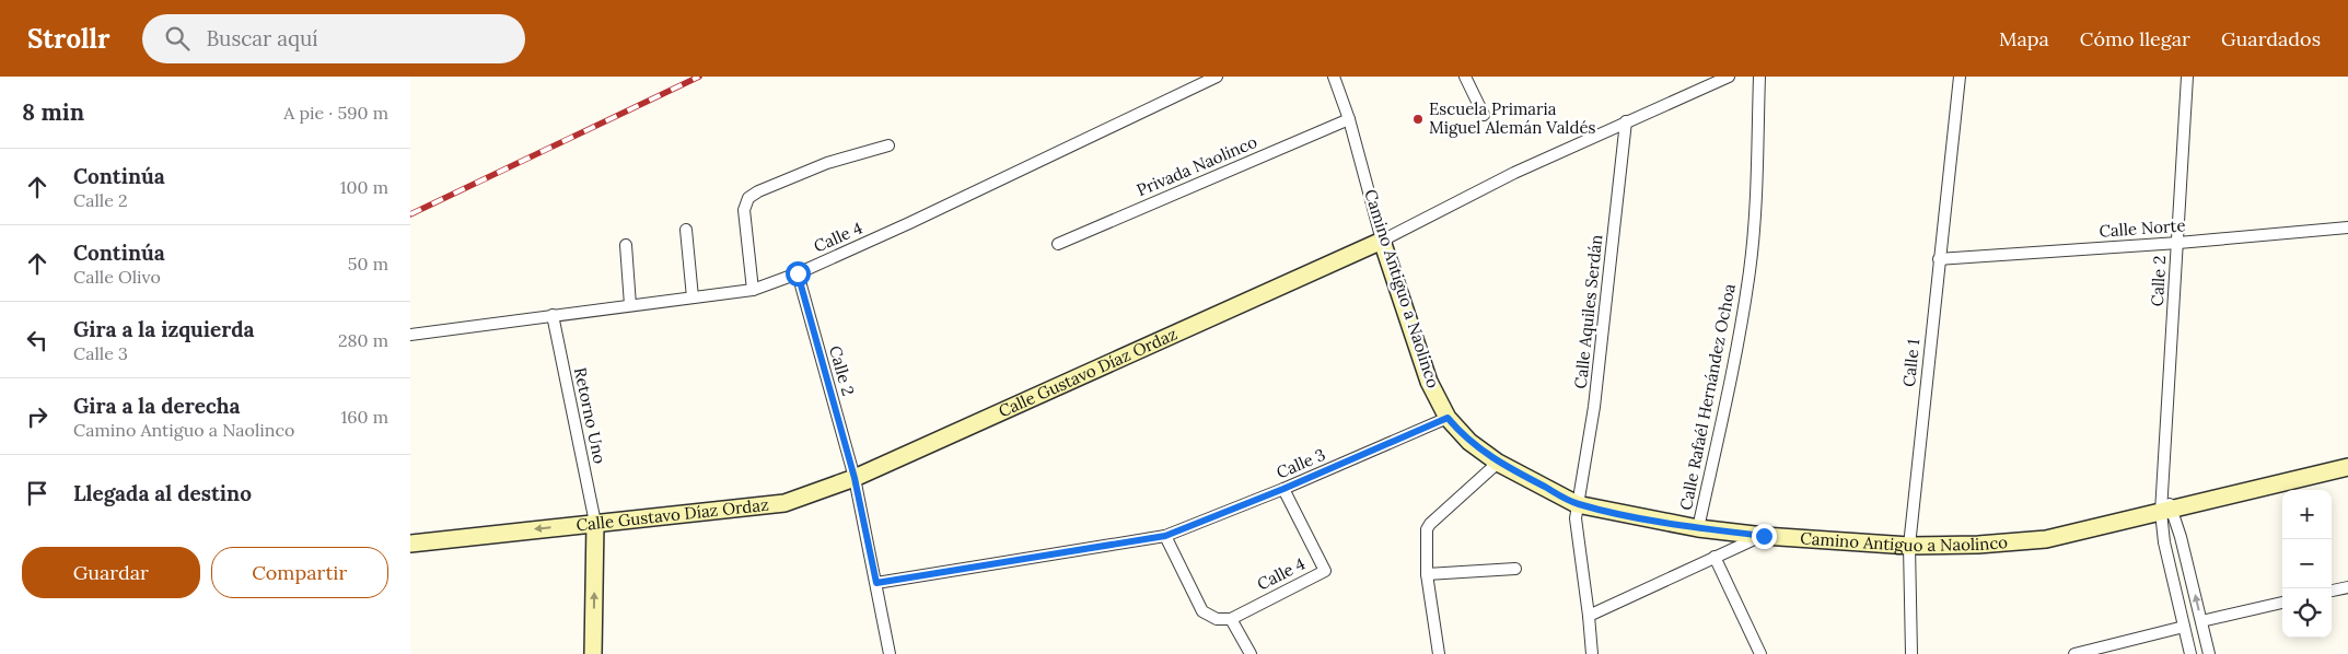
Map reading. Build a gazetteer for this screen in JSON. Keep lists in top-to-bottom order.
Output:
{
  "streets": {
    "main road": ["Camino Antiguo a Naolinco", "Calle Gustavo Díaz Ordaz"],
    "street": [
      "Privada Naolinco",
      "Calle Norte",
      "Calle 4",
      "Calle 2",
      "Calle Aquiles Serdán",
      "Calle 1",
      "Calle Rafaél Hernández Ochoa",
      "Retorno Uno",
      "Calle 3"
    ]
  },
  "crossings": [
    ["Privada Naolinco", "Camino Antiguo a Naolinco"],
    ["Calle Norte", "Calle 2"],
    ["Calle Norte", "Calle 1"],
    ["Calle 4", "Calle 2"],
    ["Calle 4", "Retorno Uno"],
    ["Calle 4", "Calle 3"],
    ["Calle 2", "Camino Antiguo a Naolinco"],
    ["Calle 2", "Calle Gustavo Díaz Ordaz"],
    ["Calle 2", "Calle 3"],
    ["Camino Antiguo a Naolinco", "Calle Aquiles Serdán"],
    ["Camino Antiguo a Naolinco", "Calle 1"],
    ["Camino Antiguo a Naolinco", "Calle Gustavo Díaz Ordaz"],
    ["Camino Antiguo a Naolinco", "Calle Rafaél Hernández Ochoa"],
    ["Camino Antiguo a Naolinco", "Calle 3"],
    ["Calle Aquiles Serdán", "Calle Gustavo Díaz Ordaz"],
    ["Calle Gustavo Díaz Ordaz", "Retorno Uno"]
  ],
  "places": ["Escuela Primaria Miguel Alemán Valdés"],
  "page": {
    "header": "Strollr",
    "search": "Buscar aquí",
    "nav": ["Mapa", "Cómo llegar", "Guardados"],
    "heading": ["8 min", "A pie · 590 m"],
    "list": [
      ["Continúa", "Calle 2", "100 m"],
      ["Continúa", "Calle Olivo", "50 m"],
      ["Gira a la izquierda", "Calle 3", "280 m"],
      ["Gira a la derecha", "Camino Antiguo a Naolinco", "160 m"],
      "Llegada al destino"
    ],
    "map_buttons": ["+", "−"],
    "buttons": ["Guardar", "Compartir"]
  }
}
